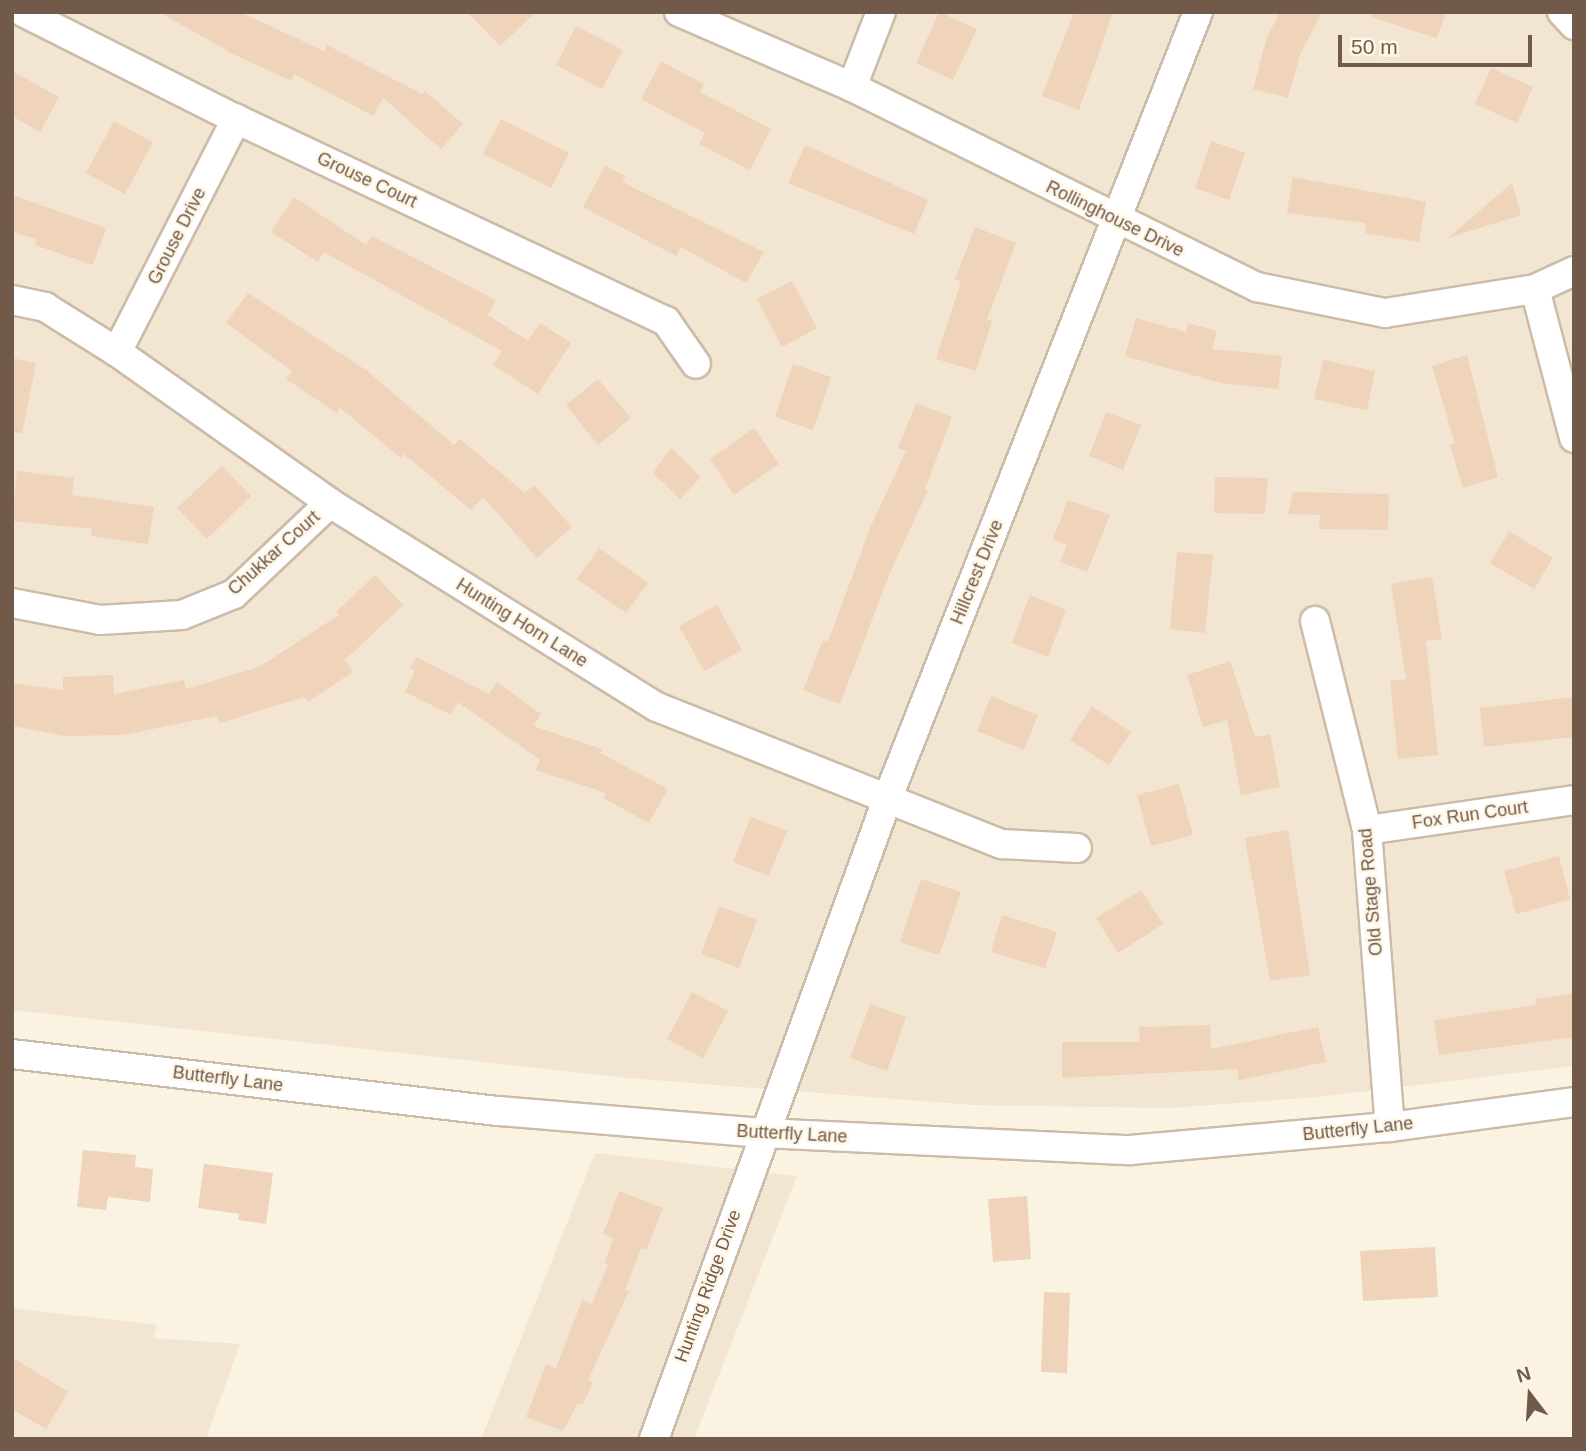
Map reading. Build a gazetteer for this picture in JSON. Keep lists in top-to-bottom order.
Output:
{
  "streets": {
    "street": [
      "Grouse Court",
      "Rollinghouse Drive",
      "Grouse Drive",
      "Chukkar Court",
      "Hillcrest Drive",
      "Hunting Horn Lane",
      "Fox Run Court",
      "Old Stage Road",
      "Butterfly Lane",
      "Hunting Ridge Drive"
    ]
  },
  "crossings": [
    ["Grouse Court", "Grouse Drive"],
    ["Rollinghouse Drive", "Hillcrest Drive"],
    ["Grouse Drive", "Hunting Horn Lane"],
    ["Chukkar Court", "Hunting Horn Lane"],
    ["Hillcrest Drive", "Hunting Horn Lane"],
    ["Hillcrest Drive", "Butterfly Lane"],
    ["Hillcrest Drive", "Hunting Ridge Drive"],
    ["Fox Run Court", "Old Stage Road"],
    ["Old Stage Road", "Butterfly Lane"],
    ["Butterfly Lane", "Hunting Ridge Drive"]
  ],
  "scale_bar": "50 m",
  "north": "top"
}
